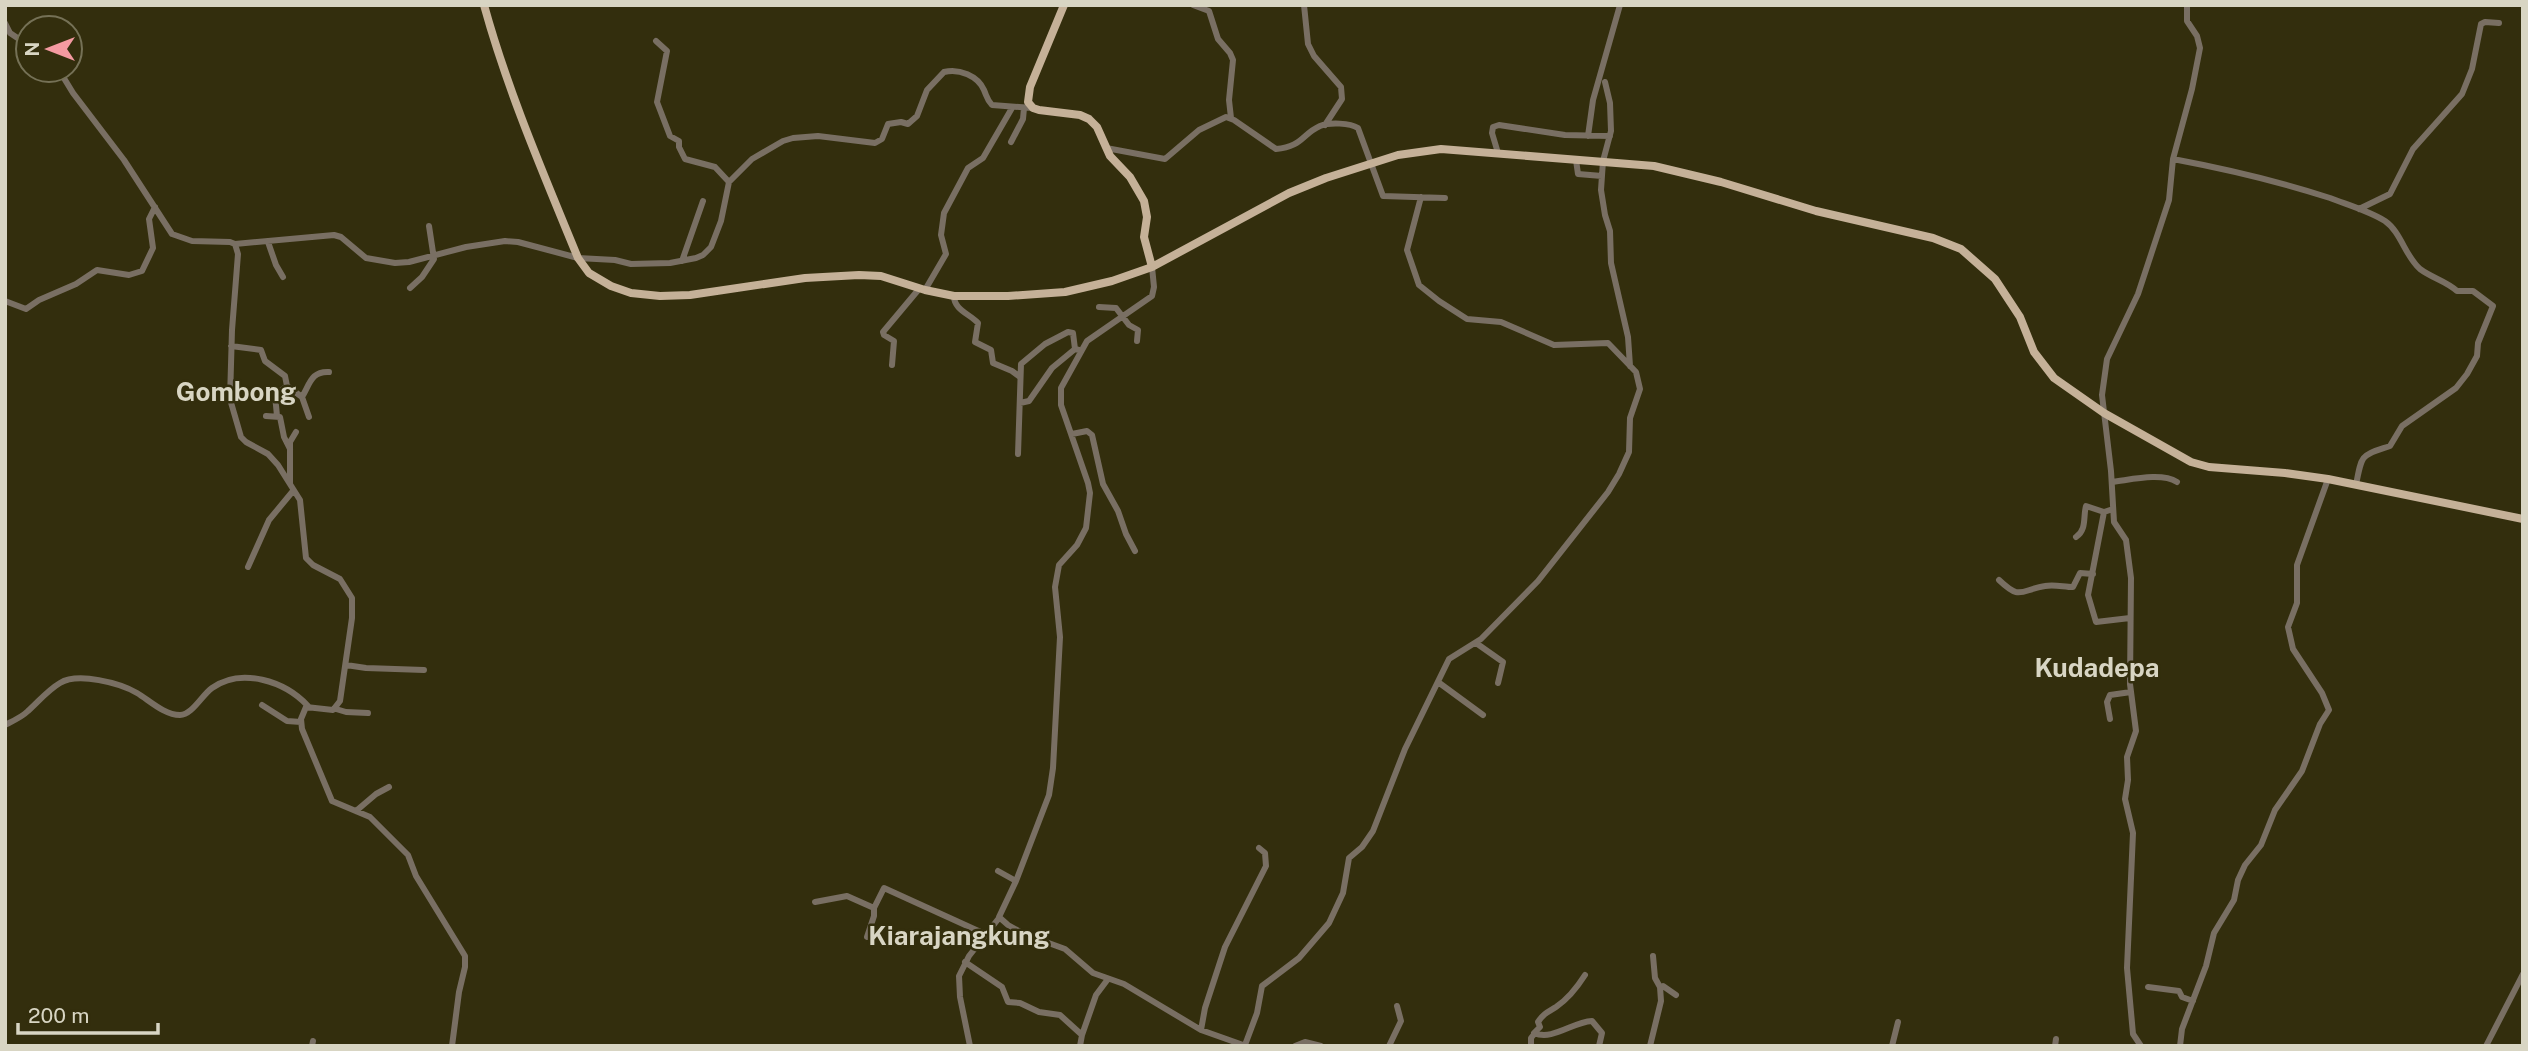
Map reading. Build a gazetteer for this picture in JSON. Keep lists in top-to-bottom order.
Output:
{
  "districts": ["Gombong", "Kudadepa", "Kiarajangkung"],
  "scale_bar": "200 m",
  "north": "left"
}
